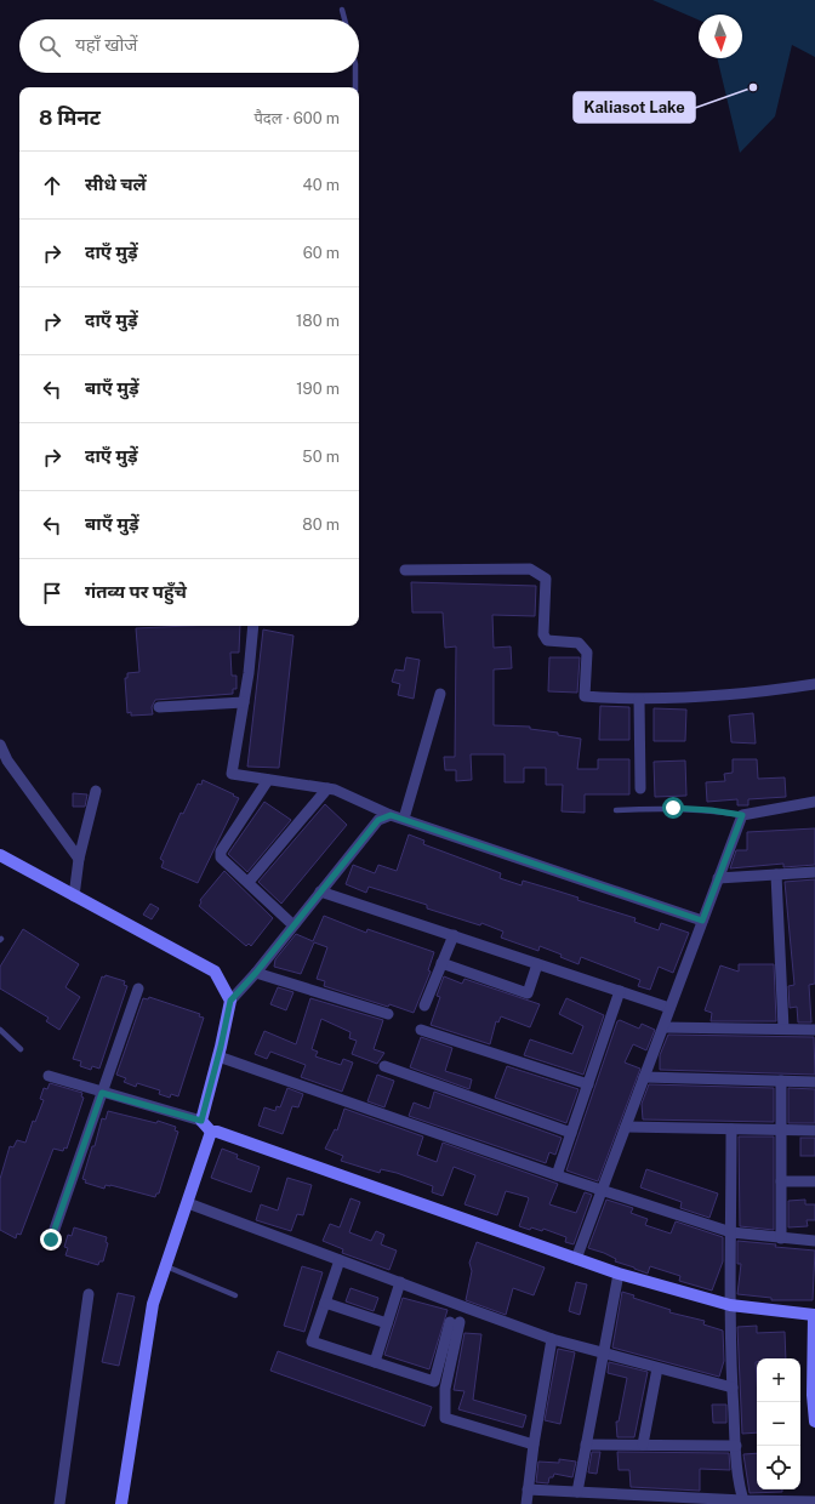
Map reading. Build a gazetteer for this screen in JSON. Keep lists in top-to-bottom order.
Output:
{
  "places": ["Kaliasot Lake"],
  "north": "bottom",
  "page": {
    "search": "यहाँ खोजें",
    "heading": ["8 मिनट", "पैदल · 600 m"],
    "list": [
      ["सीधे चलें", "40 m"],
      ["दाएँ मुड़ें", "60 m"],
      ["दाएँ मुड़ें", "180 m"],
      ["बाएँ मुड़ें", "190 m"],
      ["दाएँ मुड़ें", "50 m"],
      ["बाएँ मुड़ें", "80 m"],
      "गंतव्य पर पहुँचे"
    ],
    "map_buttons": ["+", "−"]
  }
}
